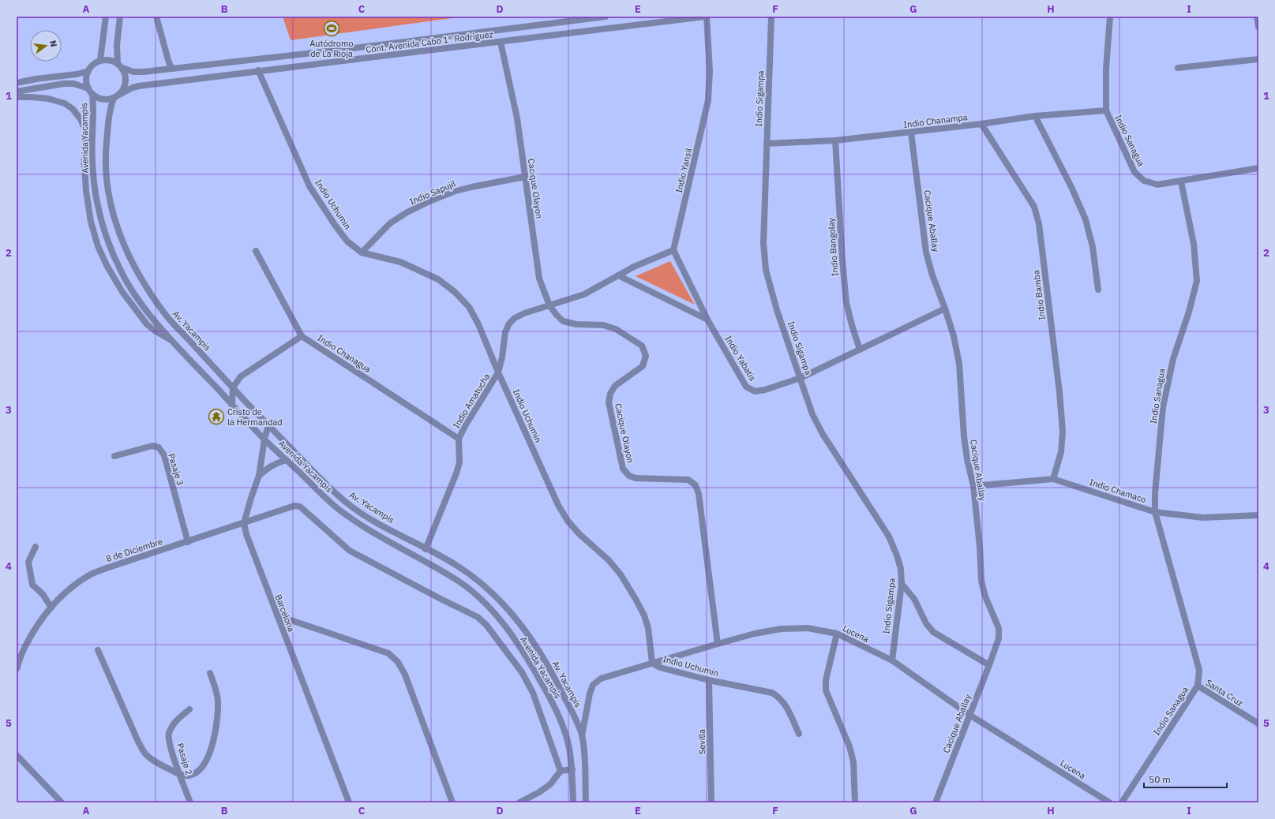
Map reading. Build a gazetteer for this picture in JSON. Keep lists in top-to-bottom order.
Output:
{
  "streets": {
    "street": [
      "Cont. Avenida Cabo 1° Rodriguez",
      "Indio Sigampa",
      "Indio Chanampa",
      "Avenida Yacampis",
      "Indio Sanagua",
      "Indio Yansil",
      "Cacique Olayon",
      "Indio Sapujil",
      "Indio Uchumin",
      "Cacique Aballay",
      "Indio Bangolay",
      "Indio Bamba",
      "Av. Yacampis",
      "Indio Chanagua",
      "Indio Yabatis",
      "Indio Amatucha",
      "Pasaje 3",
      "Indio Chamaco",
      "8 de Diciembre",
      "Barcelona",
      "Lucena",
      "Santa Cruz",
      "Sevilla",
      "Pasaje 2"
    ]
  },
  "crossings": [
    ["Cont. Avenida Cabo 1° Rodriguez", "Avenida Yacampis"],
    ["Cont. Avenida Cabo 1° Rodriguez", "Indio Yansil"],
    ["Cont. Avenida Cabo 1° Rodriguez", "Cacique Olayon"],
    ["Cont. Avenida Cabo 1° Rodriguez", "Indio Uchumin"],
    ["Cont. Avenida Cabo 1° Rodriguez", "Av. Yacampis"],
    ["Indio Sigampa", "Indio Chanampa"],
    ["Indio Sigampa", "Indio Yabatis"],
    ["Indio Sigampa", "Lucena"],
    ["Indio Chanampa", "Indio Sanagua"],
    ["Indio Chanampa", "Cacique Aballay"],
    ["Indio Chanampa", "Indio Bangolay"],
    ["Indio Chanampa", "Indio Bamba"],
    ["Avenida Yacampis", "Av. Yacampis"],
    ["Indio Sanagua", "Indio Chamaco"],
    ["Indio Sanagua", "Santa Cruz"],
    ["Indio Yansil", "Indio Amatucha"],
    ["Cacique Olayon", "Indio Sapujil"],
    ["Cacique Olayon", "Indio Amatucha"],
    ["Cacique Olayon", "Lucena"],
    ["Indio Sapujil", "Indio Uchumin"],
    ["Indio Uchumin", "Indio Amatucha"],
    ["Indio Uchumin", "Lucena"],
    ["Indio Uchumin", "Sevilla"],
    ["Cacique Aballay", "Indio Yabatis"],
    ["Cacique Aballay", "Indio Chamaco"],
    ["Cacique Aballay", "Lucena"],
    ["Indio Bangolay", "Indio Yabatis"],
    ["Indio Bamba", "Indio Chamaco"],
    ["Av. Yacampis", "Indio Amatucha"],
    ["Av. Yacampis", "Lucena"],
    ["Indio Chanagua", "Indio Amatucha"],
    ["Pasaje 3", "8 de Diciembre"],
    ["8 de Diciembre", "Barcelona"]
  ],
  "places": {
    "sports": ["Autódromo de La Rioja"],
    "temple": ["Cristo de la Hermandad"]
  },
  "scale_bar": "50 m",
  "north": "right",
  "grid": {
    "columns": [
      "A",
      "B",
      "C",
      "D",
      "E",
      "F",
      "G",
      "H",
      "I"
    ],
    "rows": [
      "1",
      "2",
      "3",
      "4",
      "5"
    ]
  }
}
